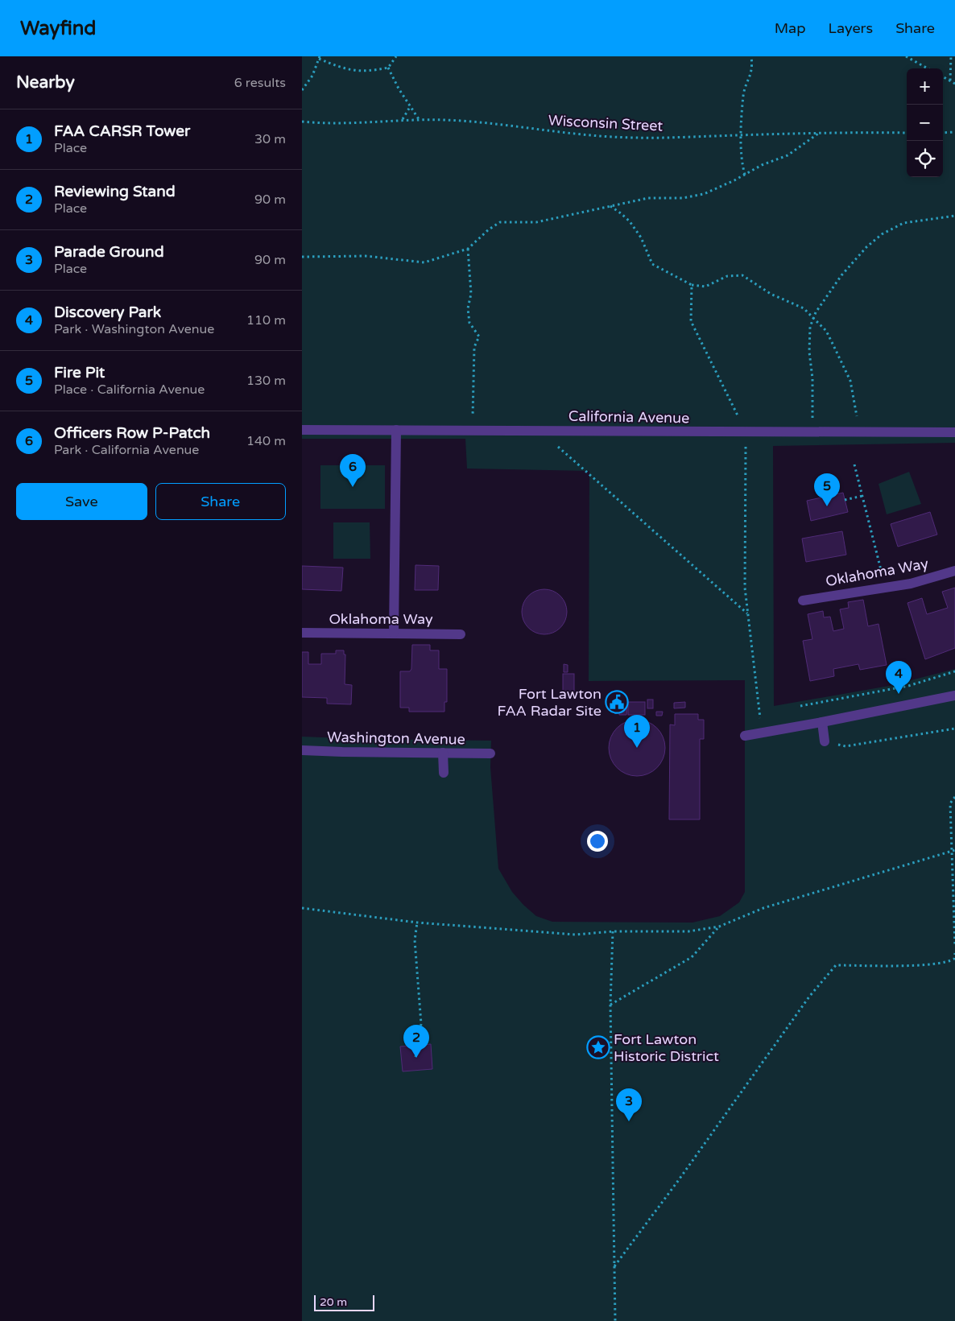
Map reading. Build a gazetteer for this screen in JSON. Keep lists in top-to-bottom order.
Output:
{
  "streets": {
    "street": ["California Avenue", "Oklahoma Way", "Washington Avenue"],
    "path": ["Wisconsin Street"]
  },
  "places": {
    "public building": ["Fort Lawton FAA Radar Site"],
    "place": ["Fort Lawton Historic District"]
  },
  "scale_bar": "20 m",
  "page": {
    "header": "Wayfind",
    "nav": ["Map", "Layers", "Share"],
    "heading": ["Nearby", "6 results"],
    "map_buttons": ["+", "−"],
    "list": [
      {
        "mark": "1",
        "name": "FAA CARSR Tower",
        "note": "Place",
        "value": "30 m"
      },
      {
        "mark": "2",
        "name": "Reviewing Stand",
        "note": "Place",
        "value": "90 m"
      },
      {
        "mark": "3",
        "name": "Parade Ground",
        "note": "Place",
        "value": "90 m"
      },
      {
        "mark": "4",
        "name": "Discovery Park",
        "note": "Park · Washington Avenue",
        "value": "110 m"
      },
      {
        "mark": "5",
        "name": "Fire Pit",
        "note": "Place · California Avenue",
        "value": "130 m"
      },
      {
        "mark": "6",
        "name": "Officers Row P-Patch",
        "note": "Park · California Avenue",
        "value": "140 m"
      }
    ],
    "pins": [
      "6",
      "5",
      "4",
      "1",
      "2",
      "3"
    ],
    "buttons": ["Save", "Share"],
    "scale": "20 m"
  }
}
